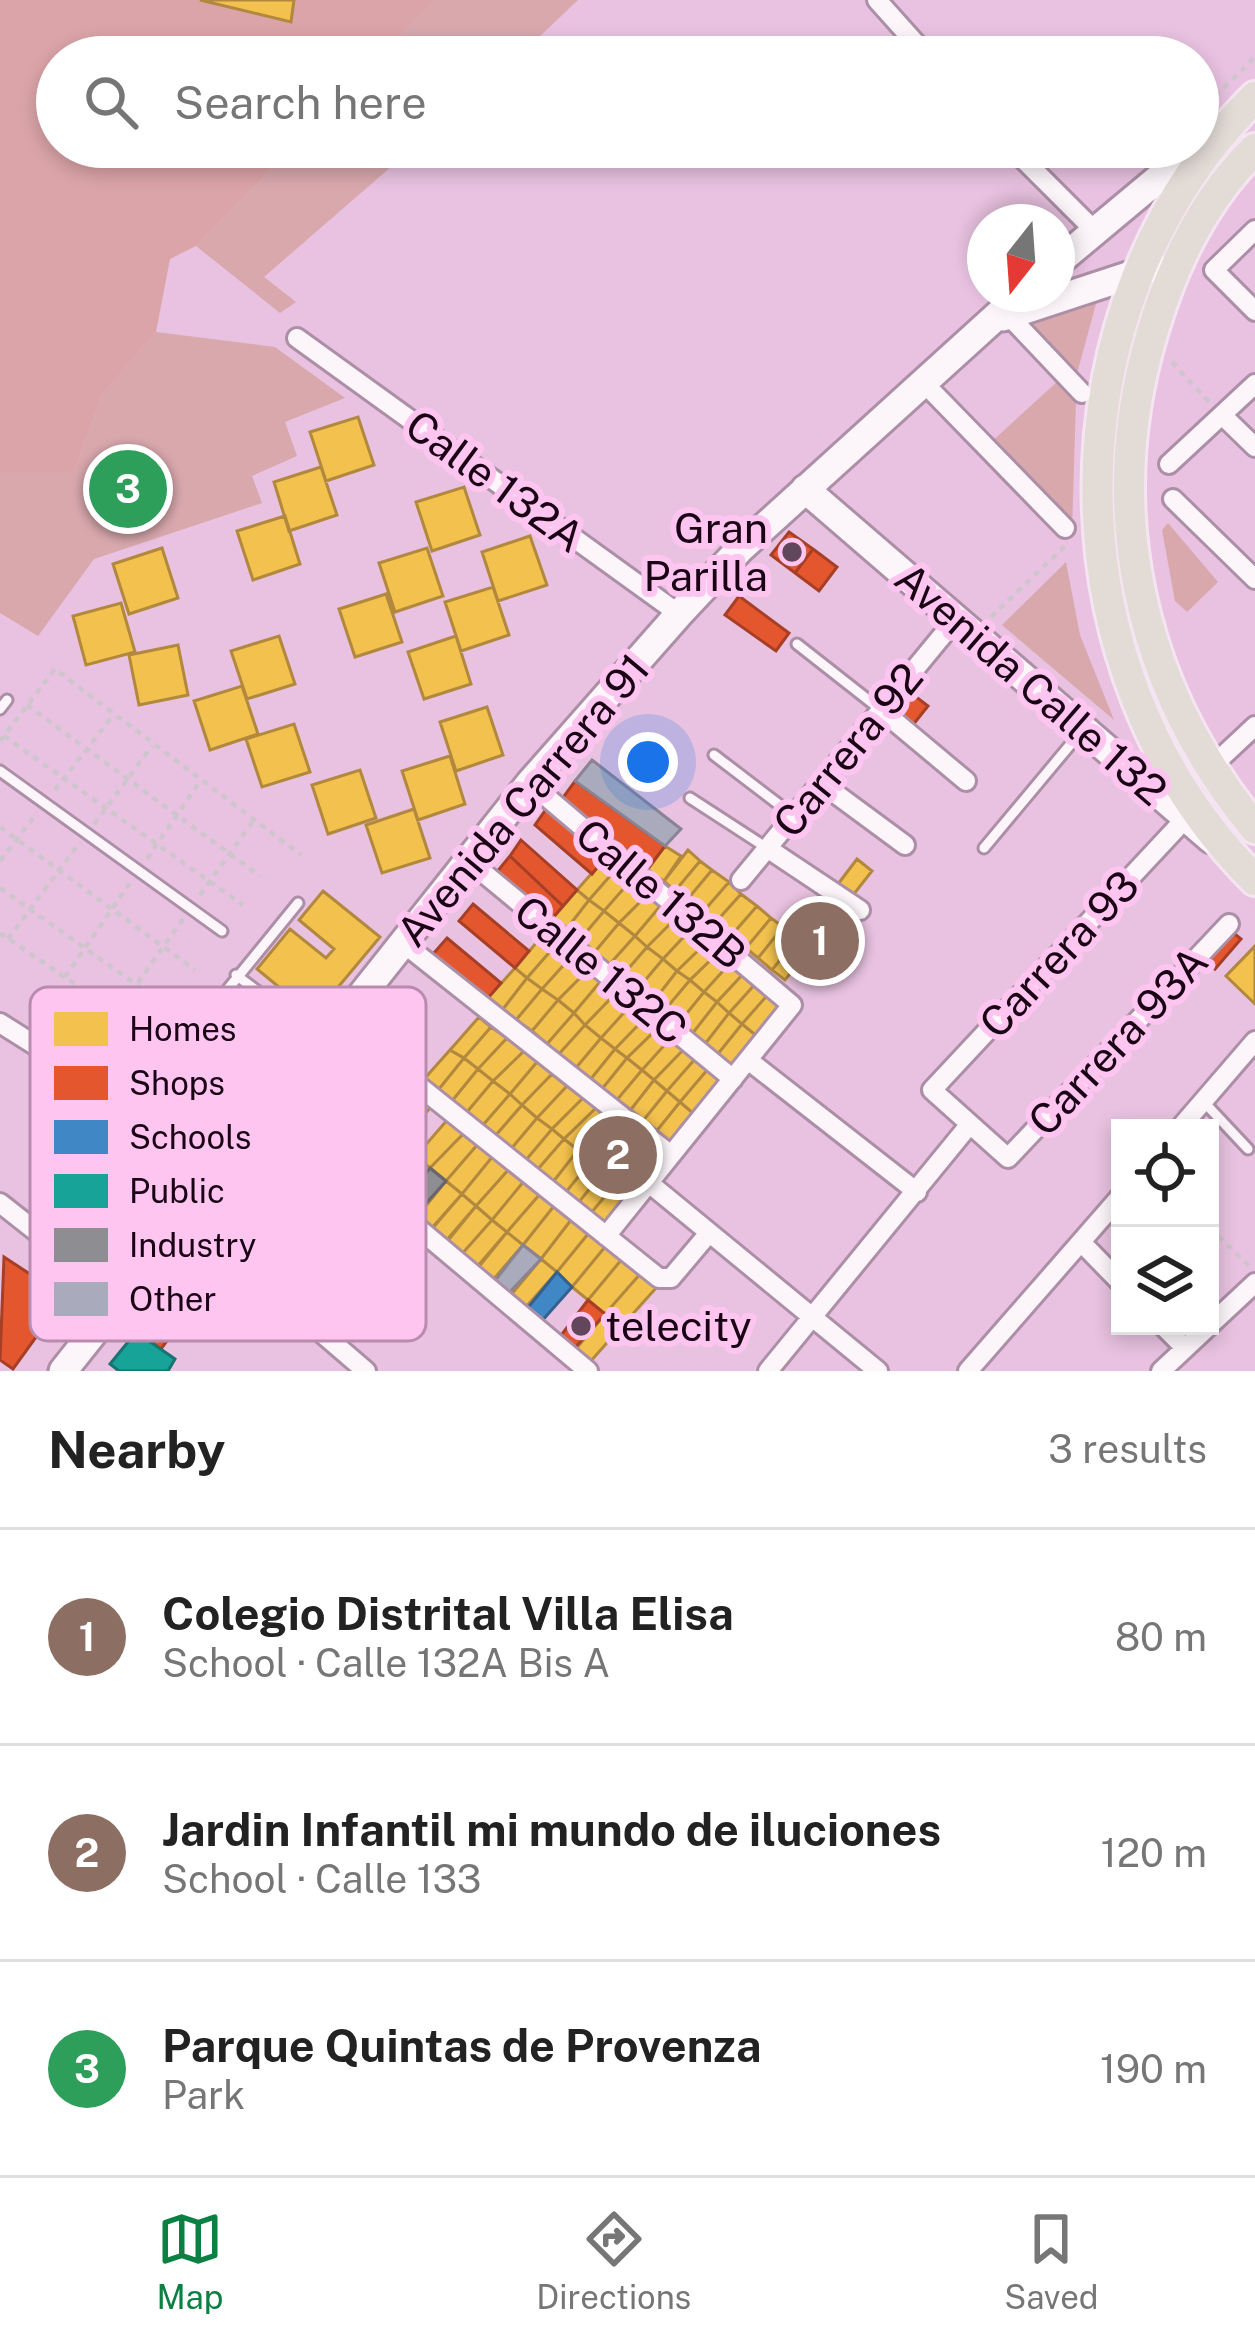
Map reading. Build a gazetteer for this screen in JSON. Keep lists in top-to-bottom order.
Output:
{
  "streets": {
    "main road": ["Avenida Calle 132", "Avenida Carrera 91"],
    "street": [
      "Calle 132A",
      "Carrera 92",
      "Calle 132B",
      "Carrera 93",
      "Calle 132C",
      "Carrera 93A"
    ]
  },
  "crossings": [
    ["Calle 132A", "Avenida Carrera 91"],
    ["Avenida Calle 132", "Carrera 92"],
    ["Avenida Calle 132", "Avenida Carrera 91"],
    ["Avenida Calle 132", "Carrera 93"],
    ["Avenida Carrera 91", "Calle 132B"],
    ["Avenida Carrera 91", "Calle 132C"],
    ["Carrera 93", "Carrera 93A"]
  ],
  "places": ["Gran Parilla", "telecity"],
  "legend": [
    "Homes",
    "Shops",
    "Schools",
    "Public",
    "Industry",
    "Other"
  ],
  "north": "bottom",
  "page": {
    "search": "Search here",
    "pins": ["3", "1", "2"],
    "heading": ["Nearby", "3 results"],
    "list": [
      {
        "mark": "1",
        "name": "Colegio Distrital Villa Elisa",
        "note": "School · Calle 132A Bis A",
        "value": "80 m"
      },
      {
        "mark": "2",
        "name": "Jardin Infantil mi mundo de iluciones",
        "note": "School · Calle 133",
        "value": "120 m"
      },
      {
        "mark": "3",
        "name": "Parque Quintas de Provenza",
        "note": "Park",
        "value": "190 m"
      }
    ],
    "nav": ["Map", "Directions", "Saved"]
  }
}
